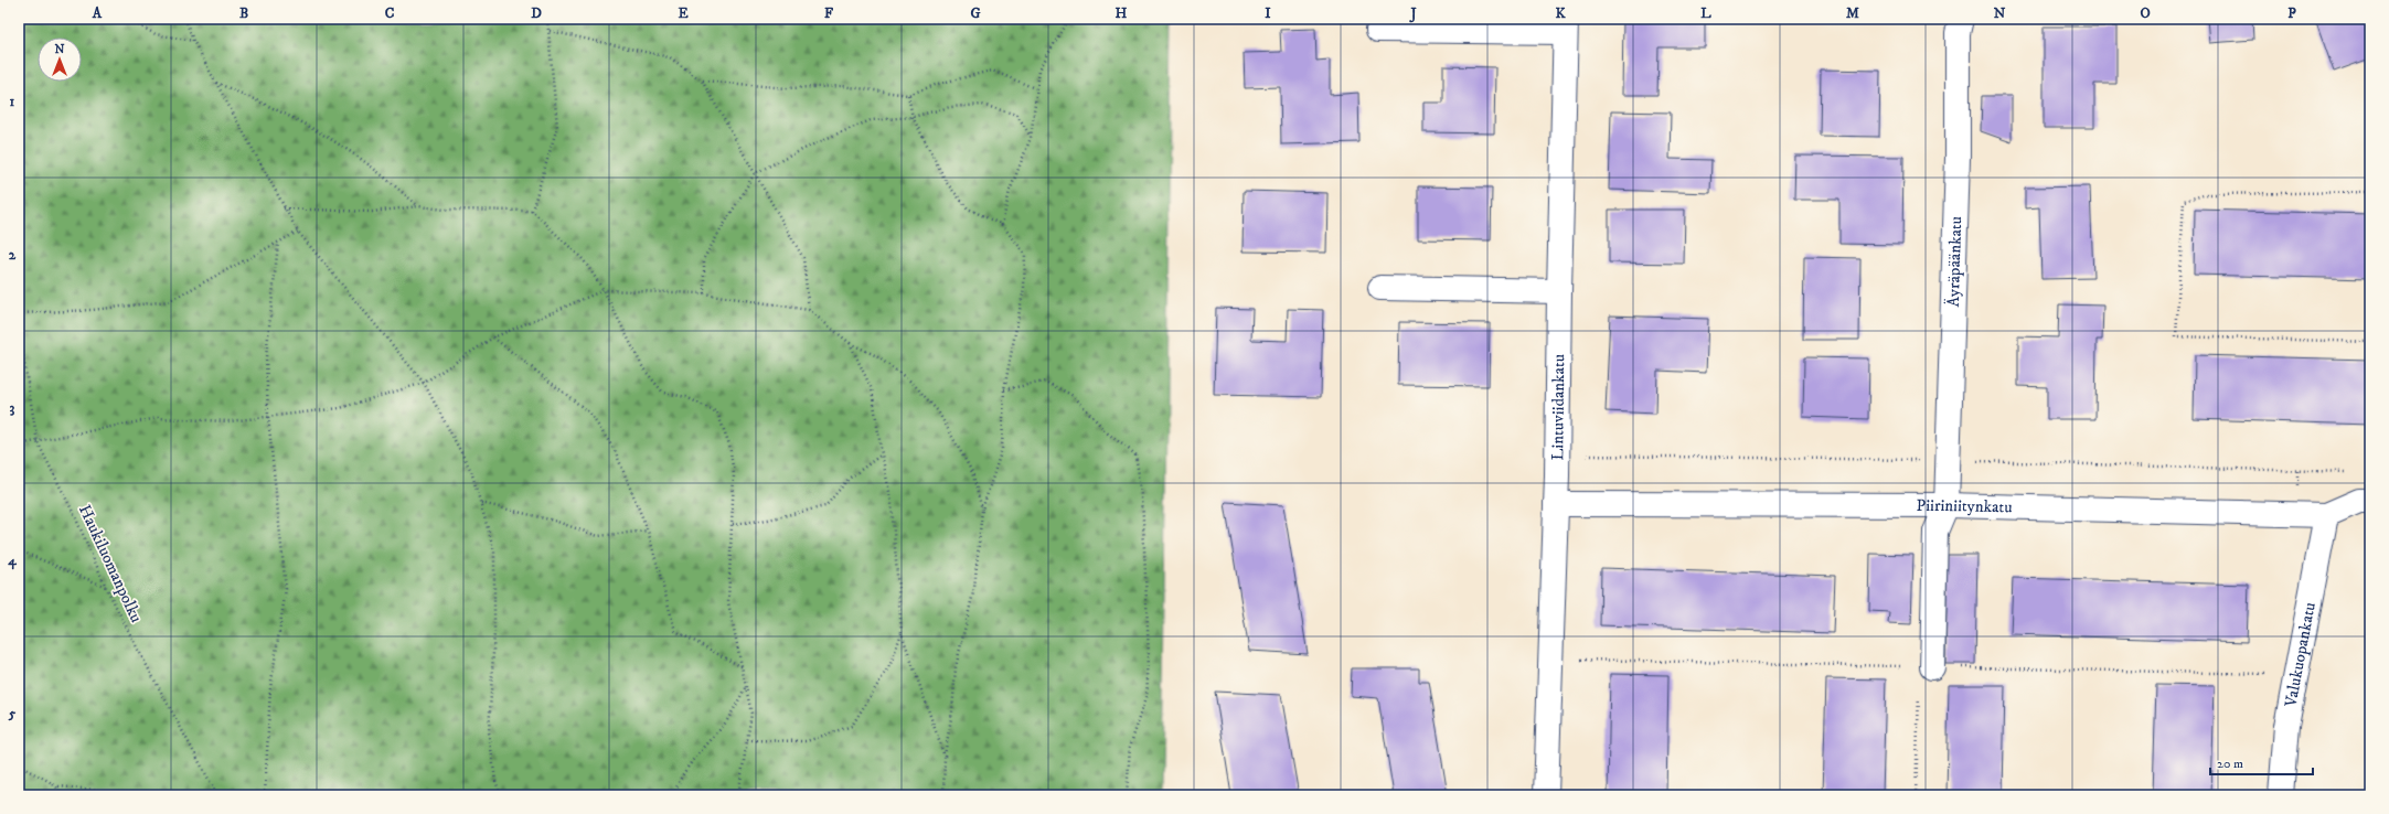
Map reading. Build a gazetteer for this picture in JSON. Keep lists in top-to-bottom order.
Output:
{
  "streets": {
    "street": [
      "Äyräpäänkatu",
      "Lintuviidankatu",
      "Piiriniitynkatu",
      "Valukuopankatu"
    ],
    "path": ["Haukiluomanpolku"]
  },
  "crossings": [
    ["Äyräpäänkatu", "Piiriniitynkatu"],
    ["Lintuviidankatu", "Piiriniitynkatu"],
    ["Piiriniitynkatu", "Valukuopankatu"]
  ],
  "scale_bar": "20 m",
  "north": "top",
  "grid": {
    "columns": [
      "A",
      "B",
      "C",
      "D",
      "E",
      "F",
      "G",
      "H",
      "I",
      "J",
      "K",
      "L",
      "M",
      "N",
      "O",
      "P"
    ],
    "rows": [
      "1",
      "2",
      "3",
      "4",
      "5"
    ]
  }
}
